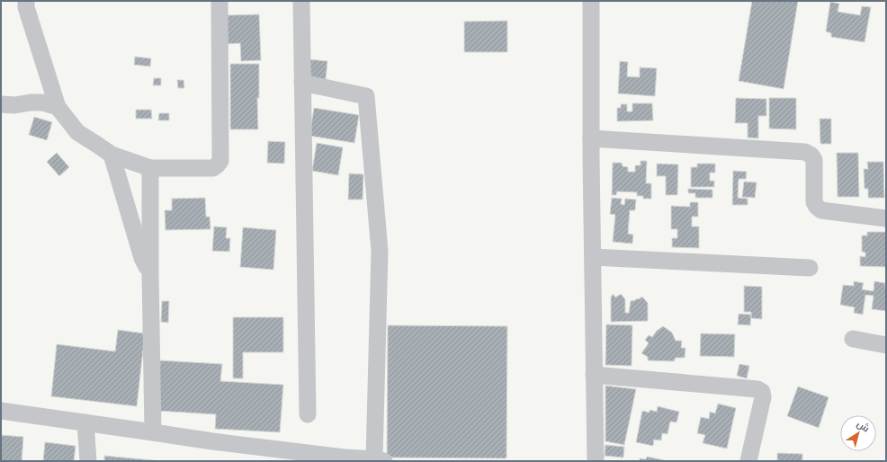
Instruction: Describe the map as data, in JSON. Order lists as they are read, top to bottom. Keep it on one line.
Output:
{"north":"top right"}
